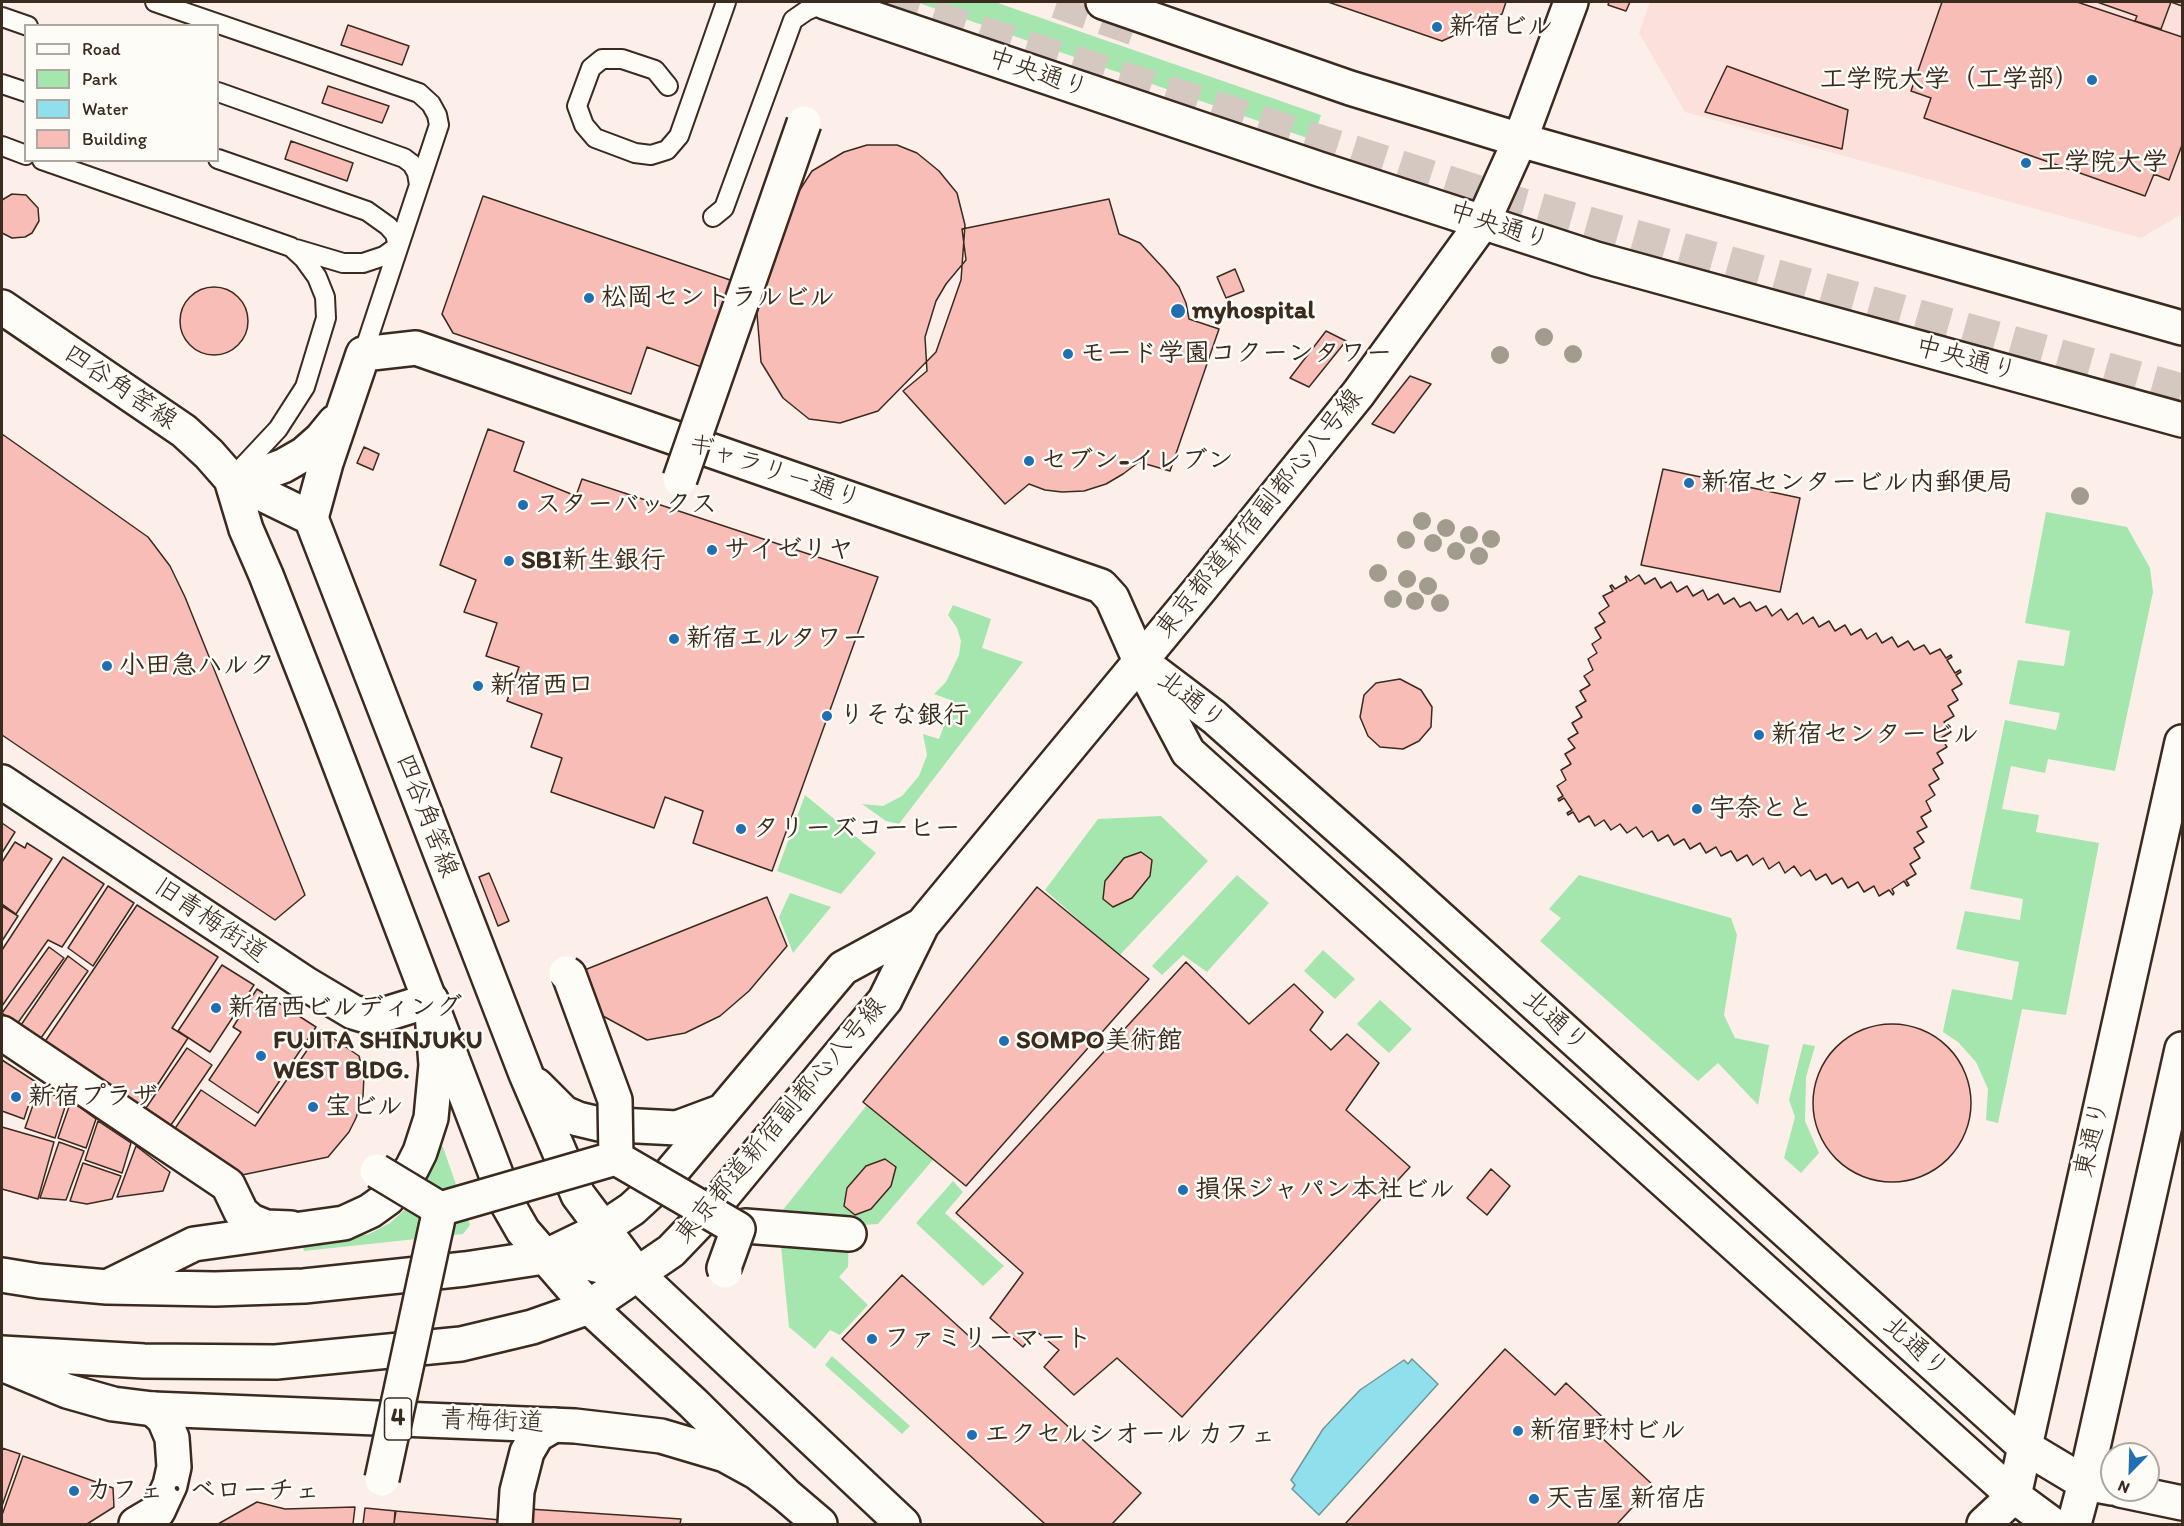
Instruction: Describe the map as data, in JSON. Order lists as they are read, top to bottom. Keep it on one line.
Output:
{"streets":{"main road":["中央通り","四谷角筈線","ギャラリー通り","東京都道新宿副都心八号線","北通り","旧青梅街道","東通り","4","青梅街道"]},"crossings":[["中央通り","東京都道新宿副都心八号線"],["四谷角筈線","東京都道新宿副都心八号線"],["四谷角筈線","旧青梅街道"],["四谷角筈線","青梅街道"],["ギャラリー通り","東京都道新宿副都心八号線"],["ギャラリー通り","北通り"],["東京都道新宿副都心八号線","北通り"],["北通り","東通り"]],"places":["新宿ビル","工学院大学（工学部）","工学院大学","松岡セントラルビル","myhospital","モード学園コクーンタワー","セブン-イレブン","新宿センタービル内郵便局","スターバックス","サイゼリヤ","SBI新生銀行","新宿エルタワー","小田急ハルク","新宿西口","りそな銀行","新宿センタービル","宇奈とと","タリーズコーヒー","新宿西ビルディング","SOMPO美術館","FUJITA SHINJUKU WEST BlDG.","新宿プラザ","宝ビル","損保ジャパン本社ビル","ファミリーマート","新宿野村ビル","エクセルシオール カフェ","カフェ・ベローチェ","天吉屋 新宿店"],"legend":["Road","Park","Water","Building"],"north":"bottom left"}
